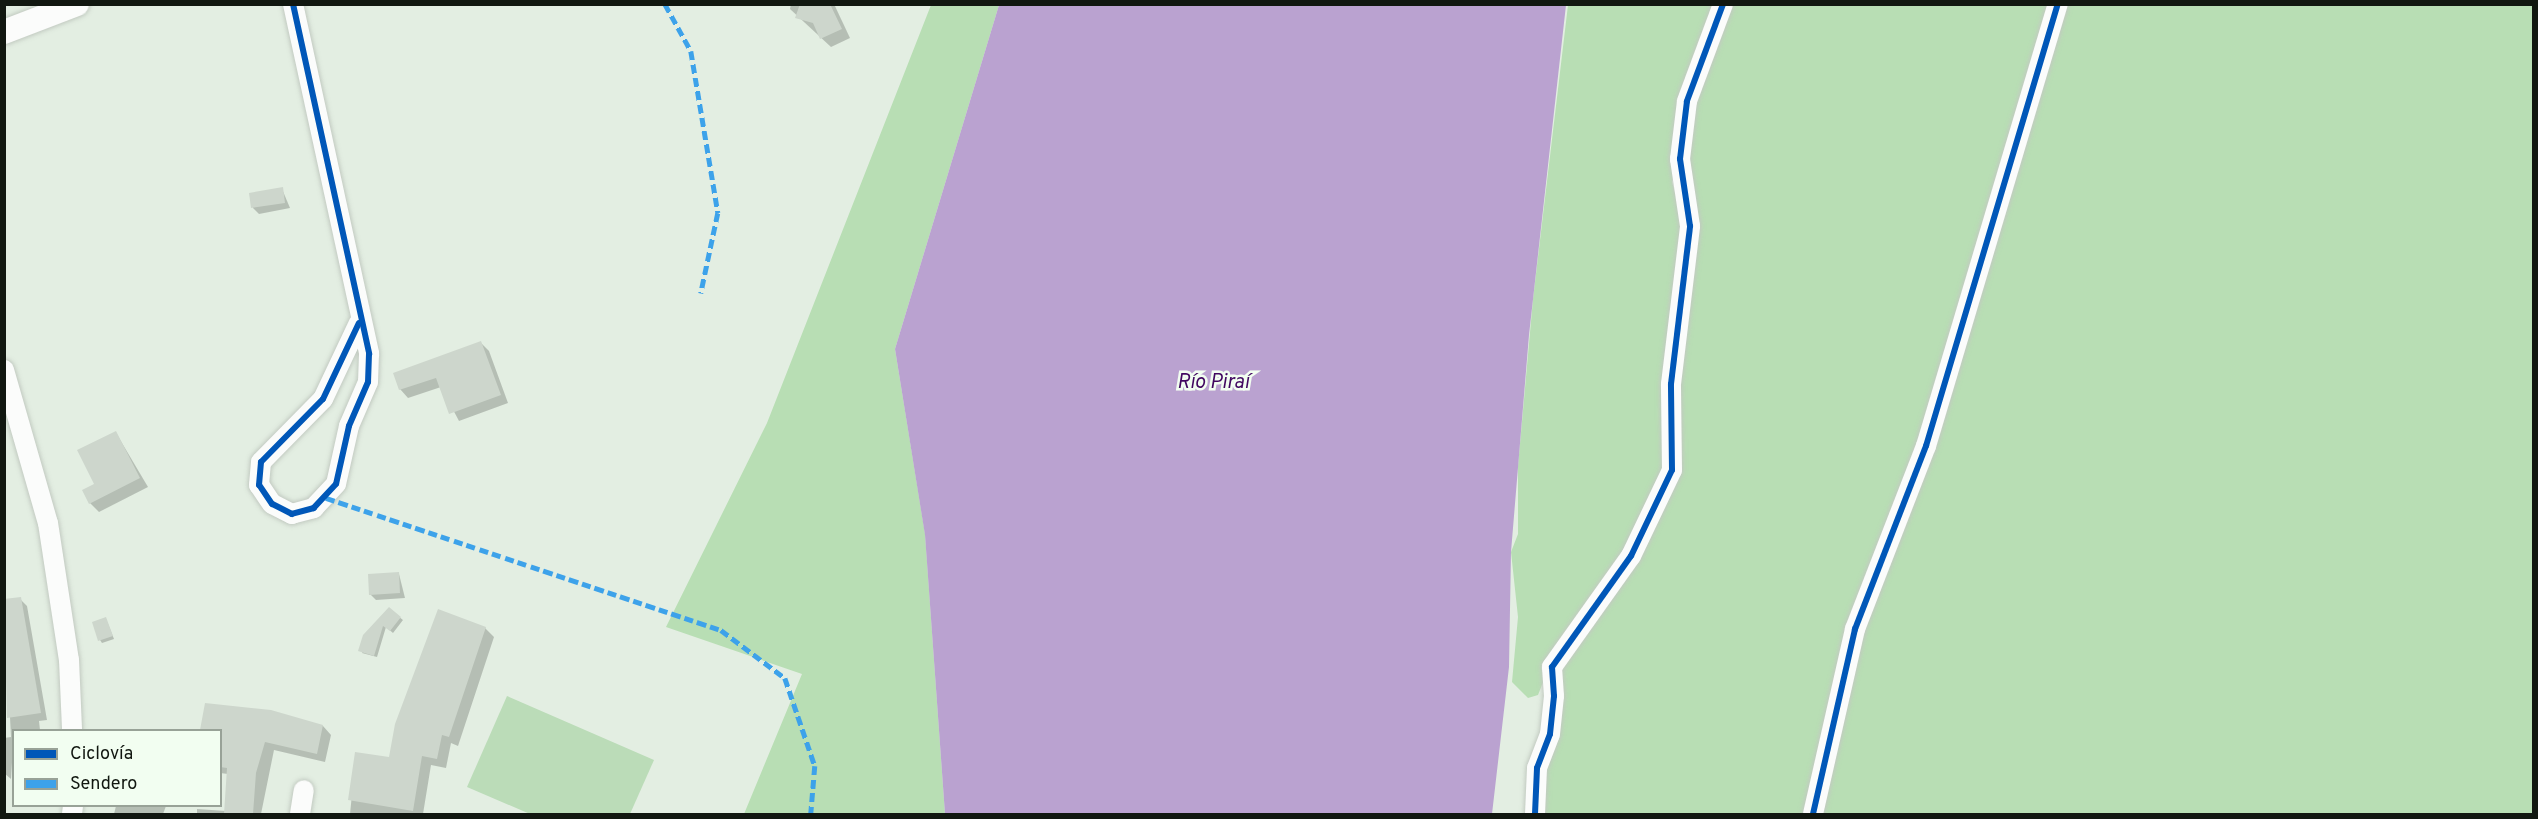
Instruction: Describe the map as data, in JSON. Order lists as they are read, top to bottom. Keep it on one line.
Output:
{"water":["Río Piraí"],"legend":["Ciclovía","Sendero"]}
